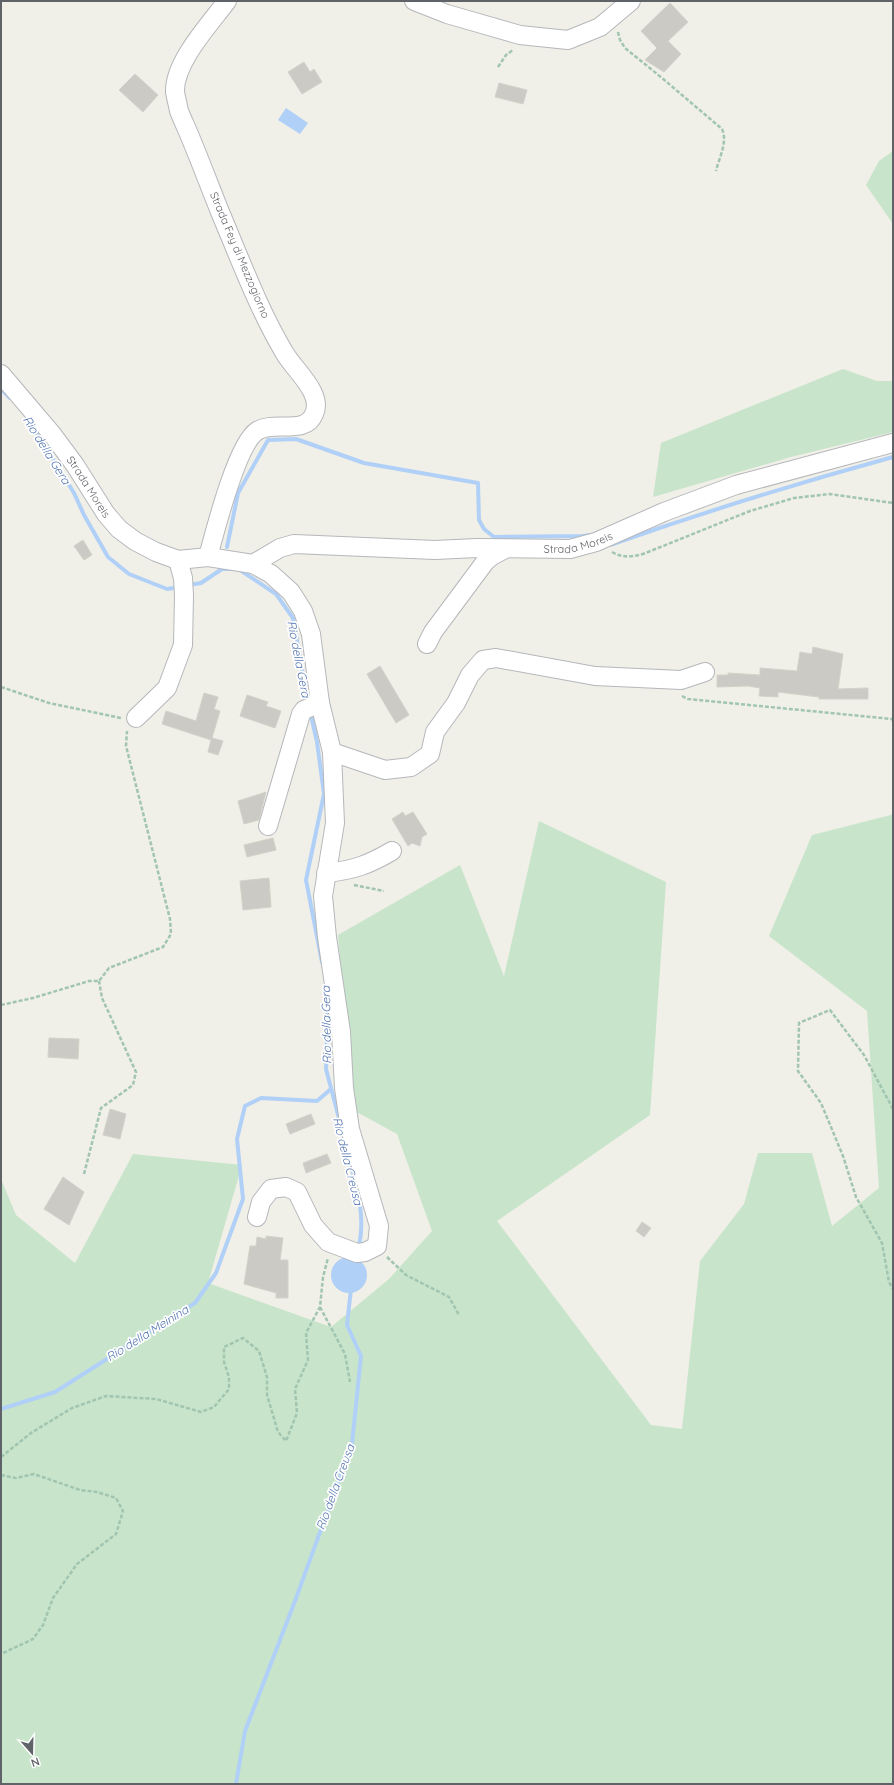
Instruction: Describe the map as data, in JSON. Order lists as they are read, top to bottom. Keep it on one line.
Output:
{"streets":{"street":["Strada Fey di Mezzogiorno","Strada Moreis"]},"water":["Rio della Gera","Rio della Creusa","Rio della Meinina"],"north":"bottom"}
